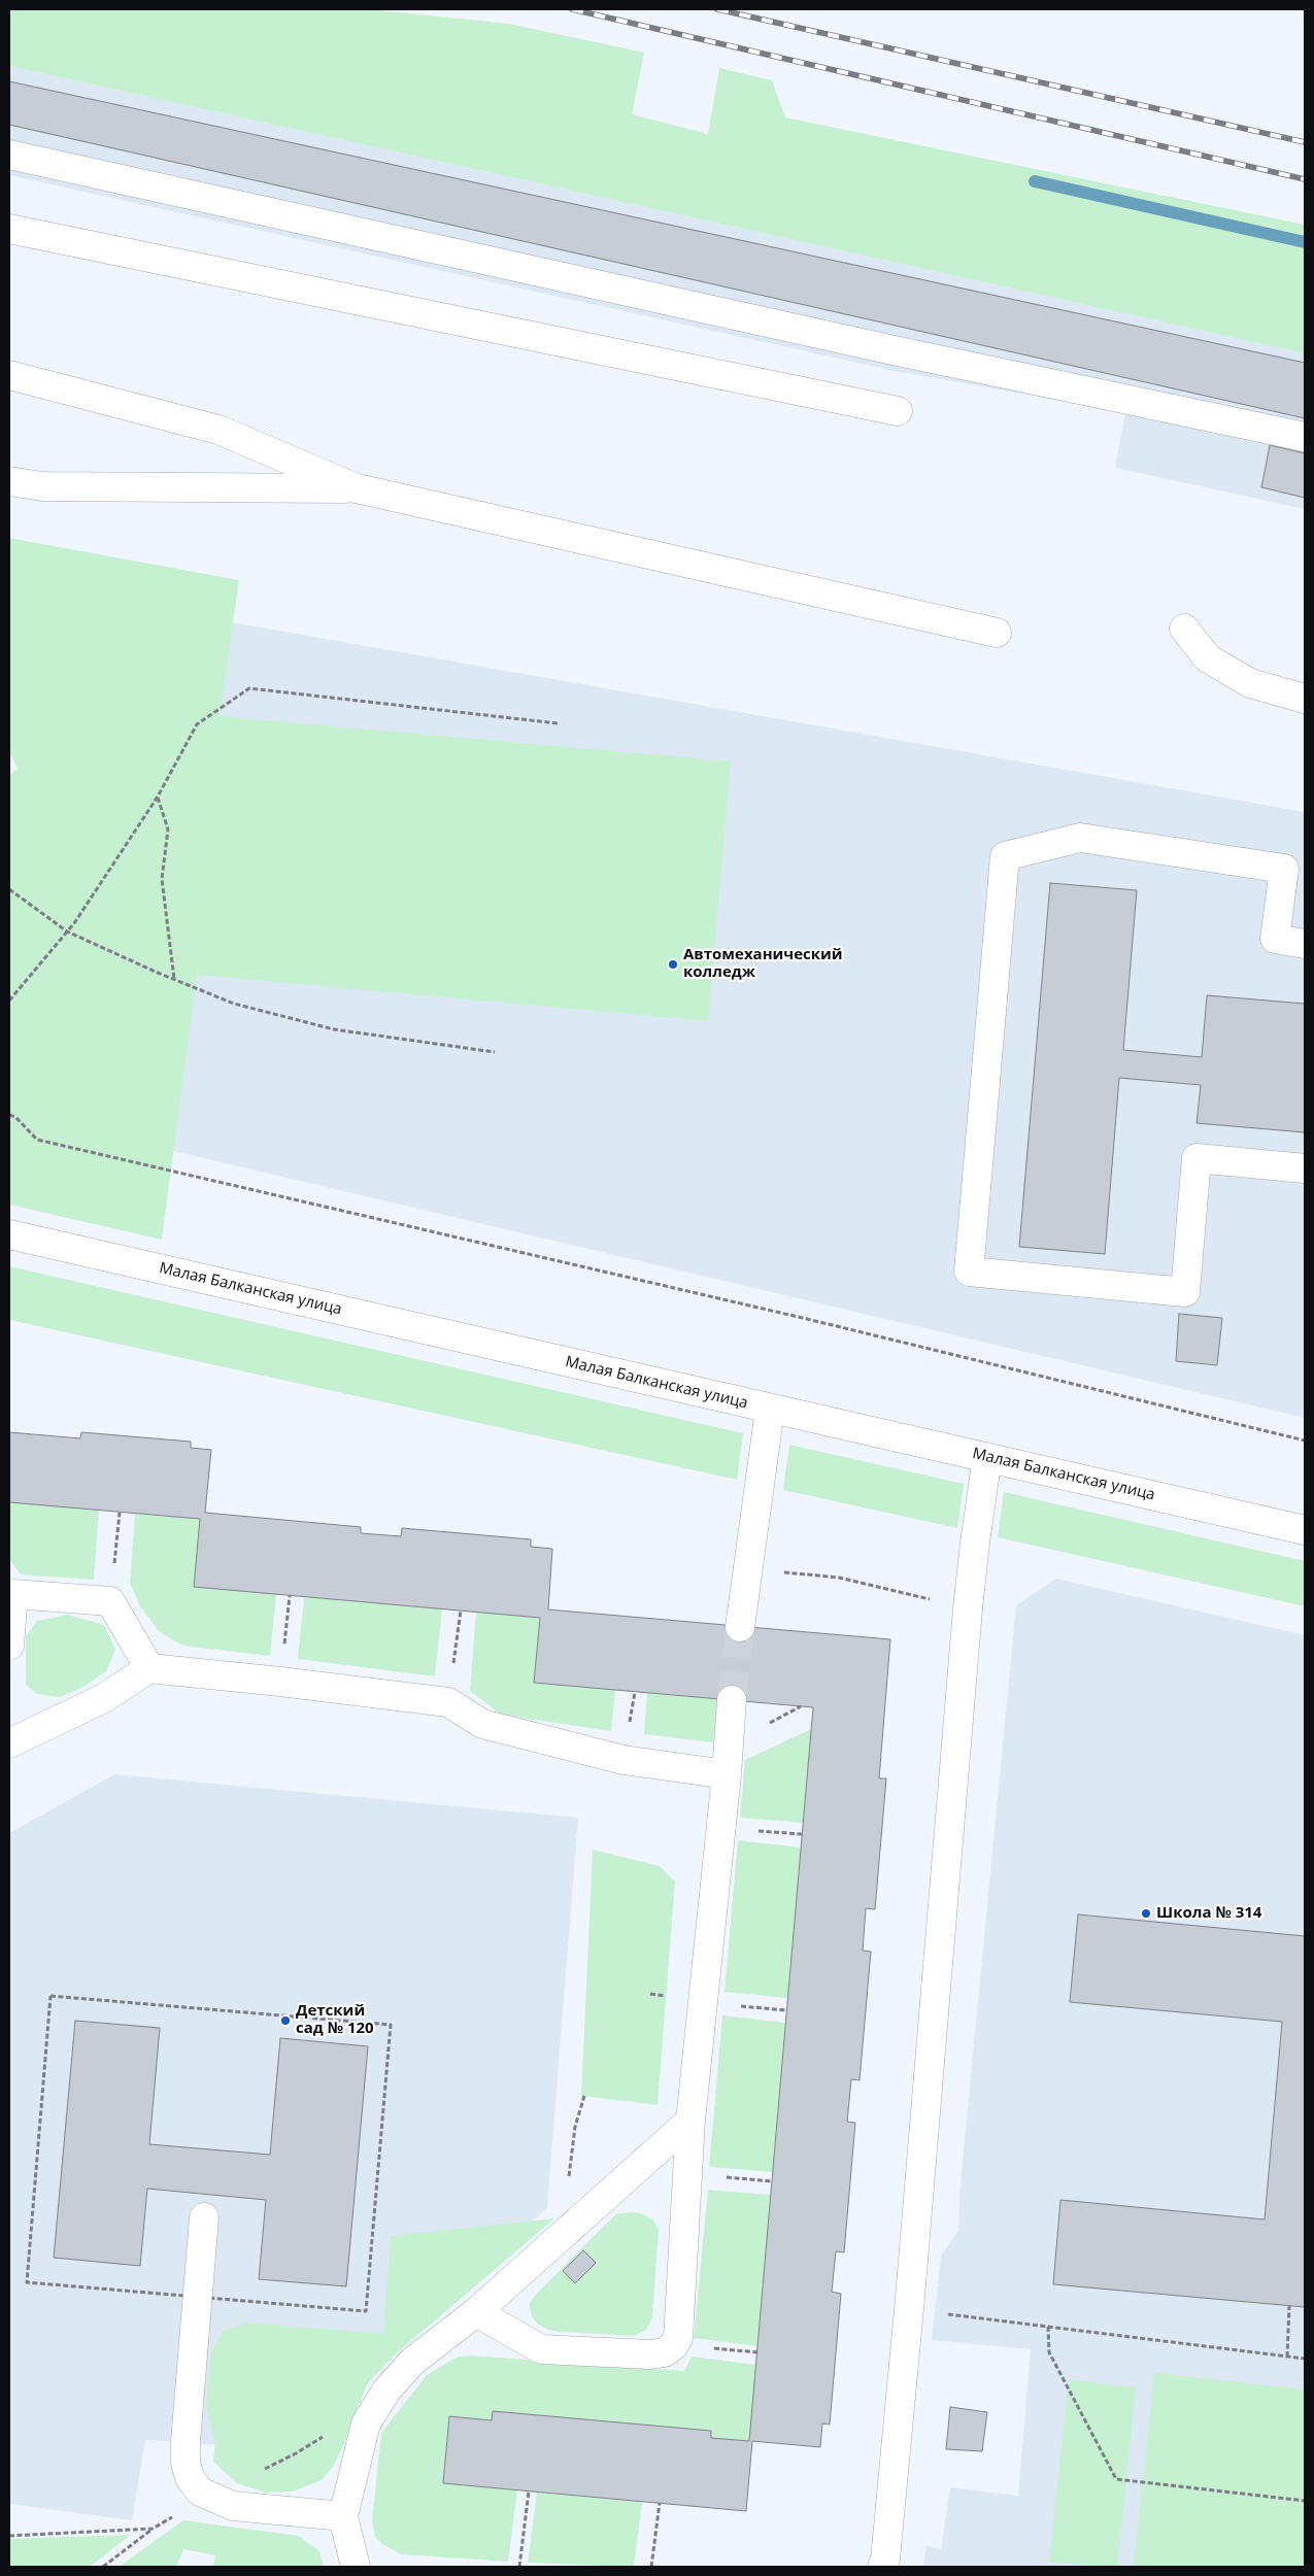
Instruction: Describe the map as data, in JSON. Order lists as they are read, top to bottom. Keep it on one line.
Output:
{"streets":{"street":["Малая Балканская улица"]},"places":["Автомеханический колледж","Школа № 314","Детский сад № 120"]}
